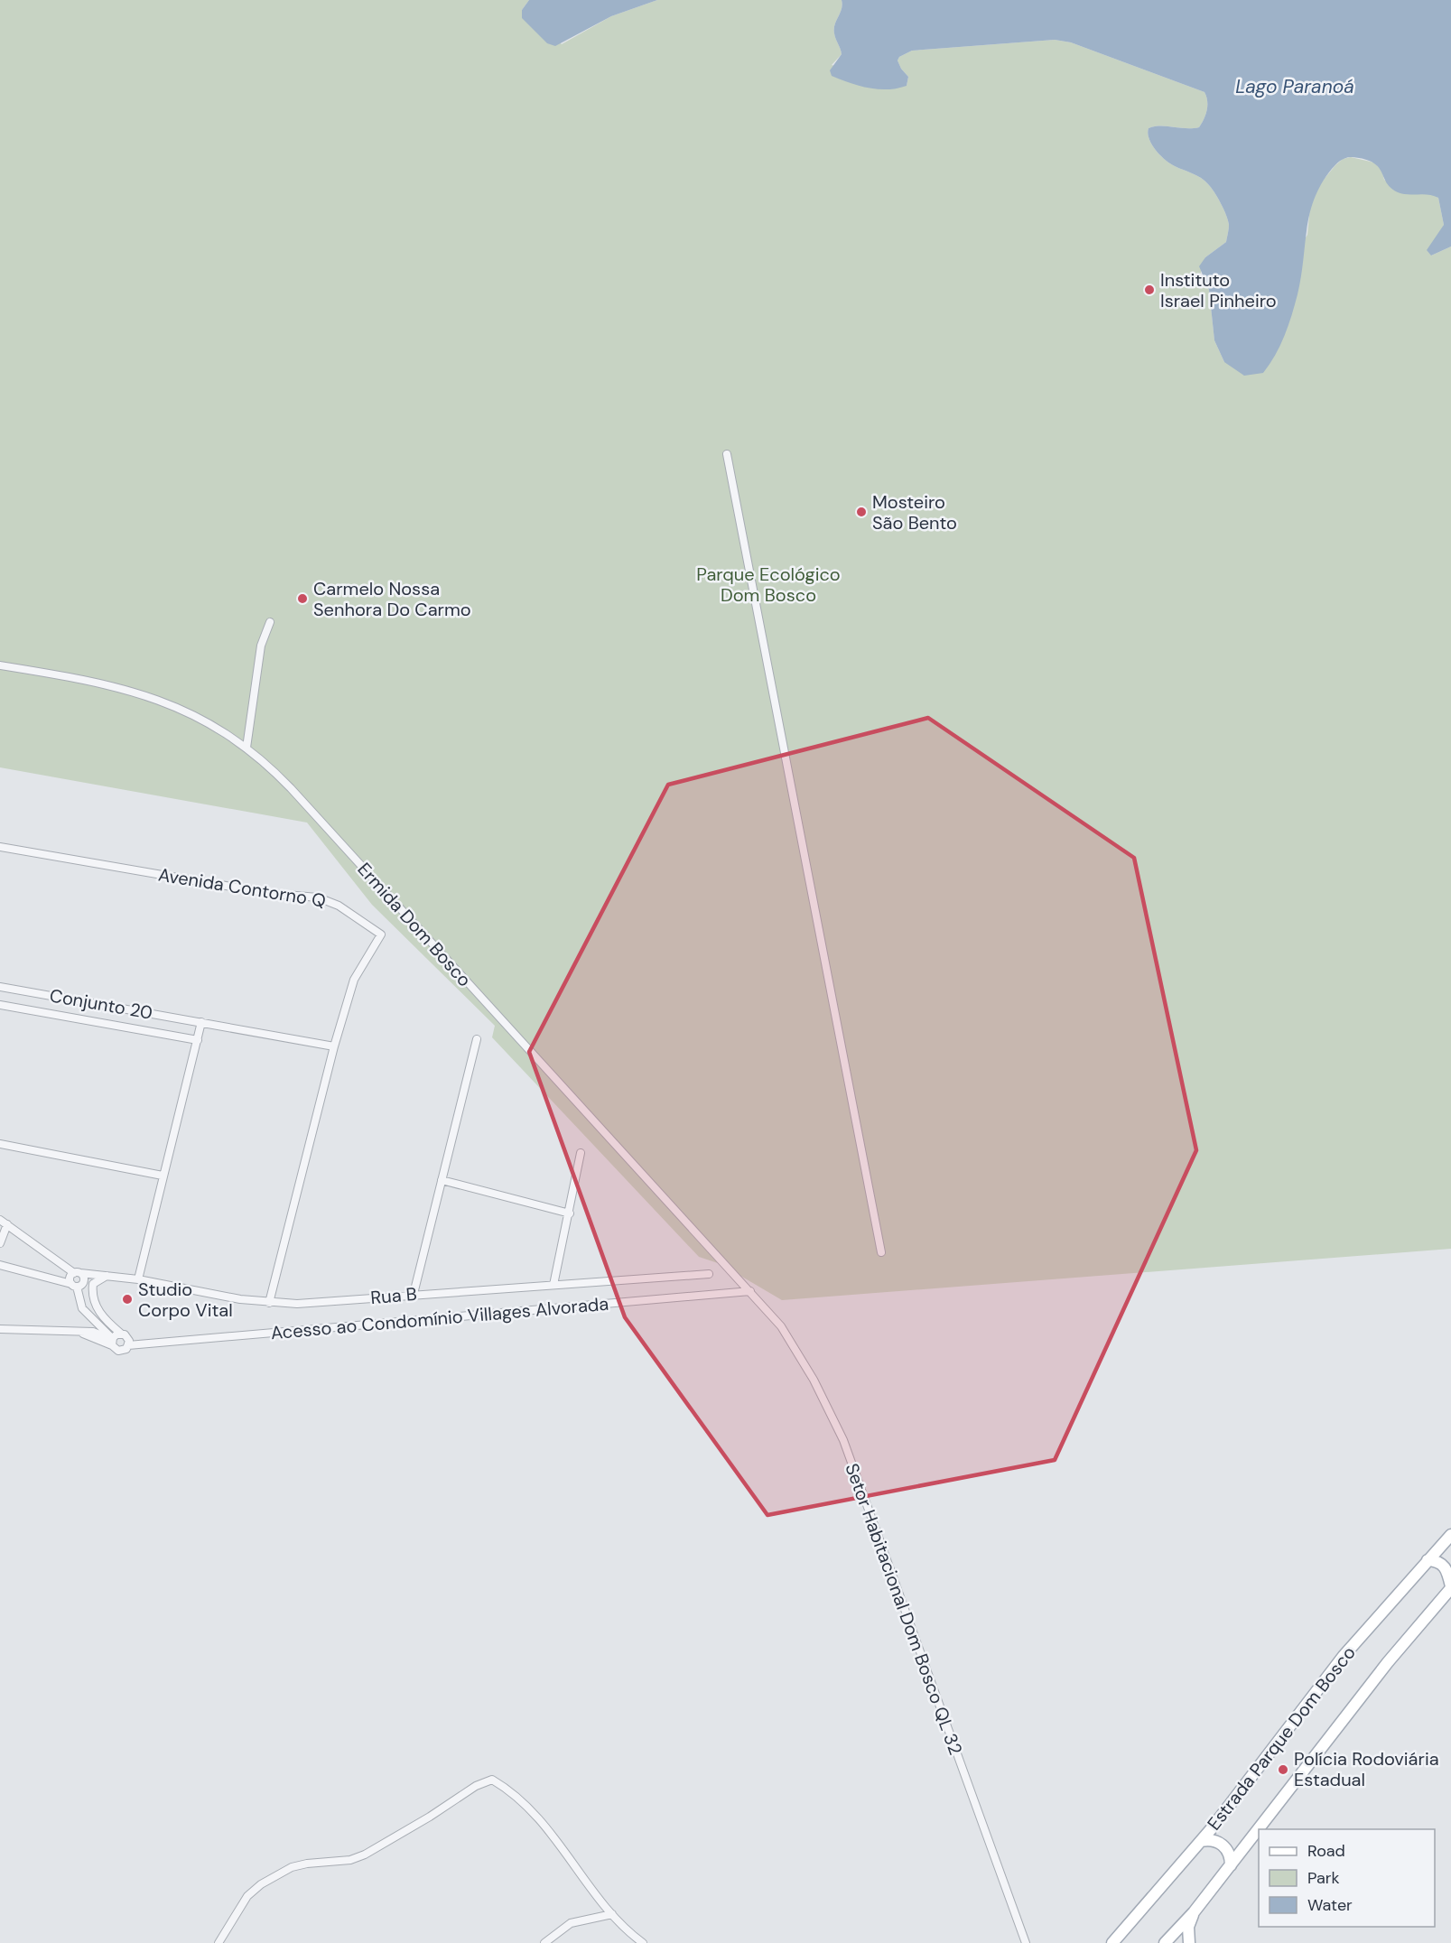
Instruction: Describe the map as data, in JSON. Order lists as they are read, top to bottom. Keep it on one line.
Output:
{"streets":{"main road":["Estrada Parque Dom Bosco"],"street":["Avenida Contorno Q","Ermida Dom Bosco","Conjunto 20","Rua B","Acesso ao Condomínio Villages Alvorada","Setor Habitacional Dom Bosco QL 32"]},"crossings":[["Avenida Contorno Q","Conjunto 20"],["Avenida Contorno Q","Rua B"],["Ermida Dom Bosco","Acesso ao Condomínio Villages Alvorada"],["Ermida Dom Bosco","Setor Habitacional Dom Bosco QL 32"],["Acesso ao Condomínio Villages Alvorada","Setor Habitacional Dom Bosco QL 32"]],"water":["Lago Paranoá"],"parks":["Parque Ecológico Dom Bosco"],"places":["Instituto Israel Pinheiro","Mosteiro São Bento","Carmelo Nossa Senhora Do Carmo","Studio Corpo Vital","Polícia Rodoviária Estadual"],"legend":["Road","Park","Water"]}
